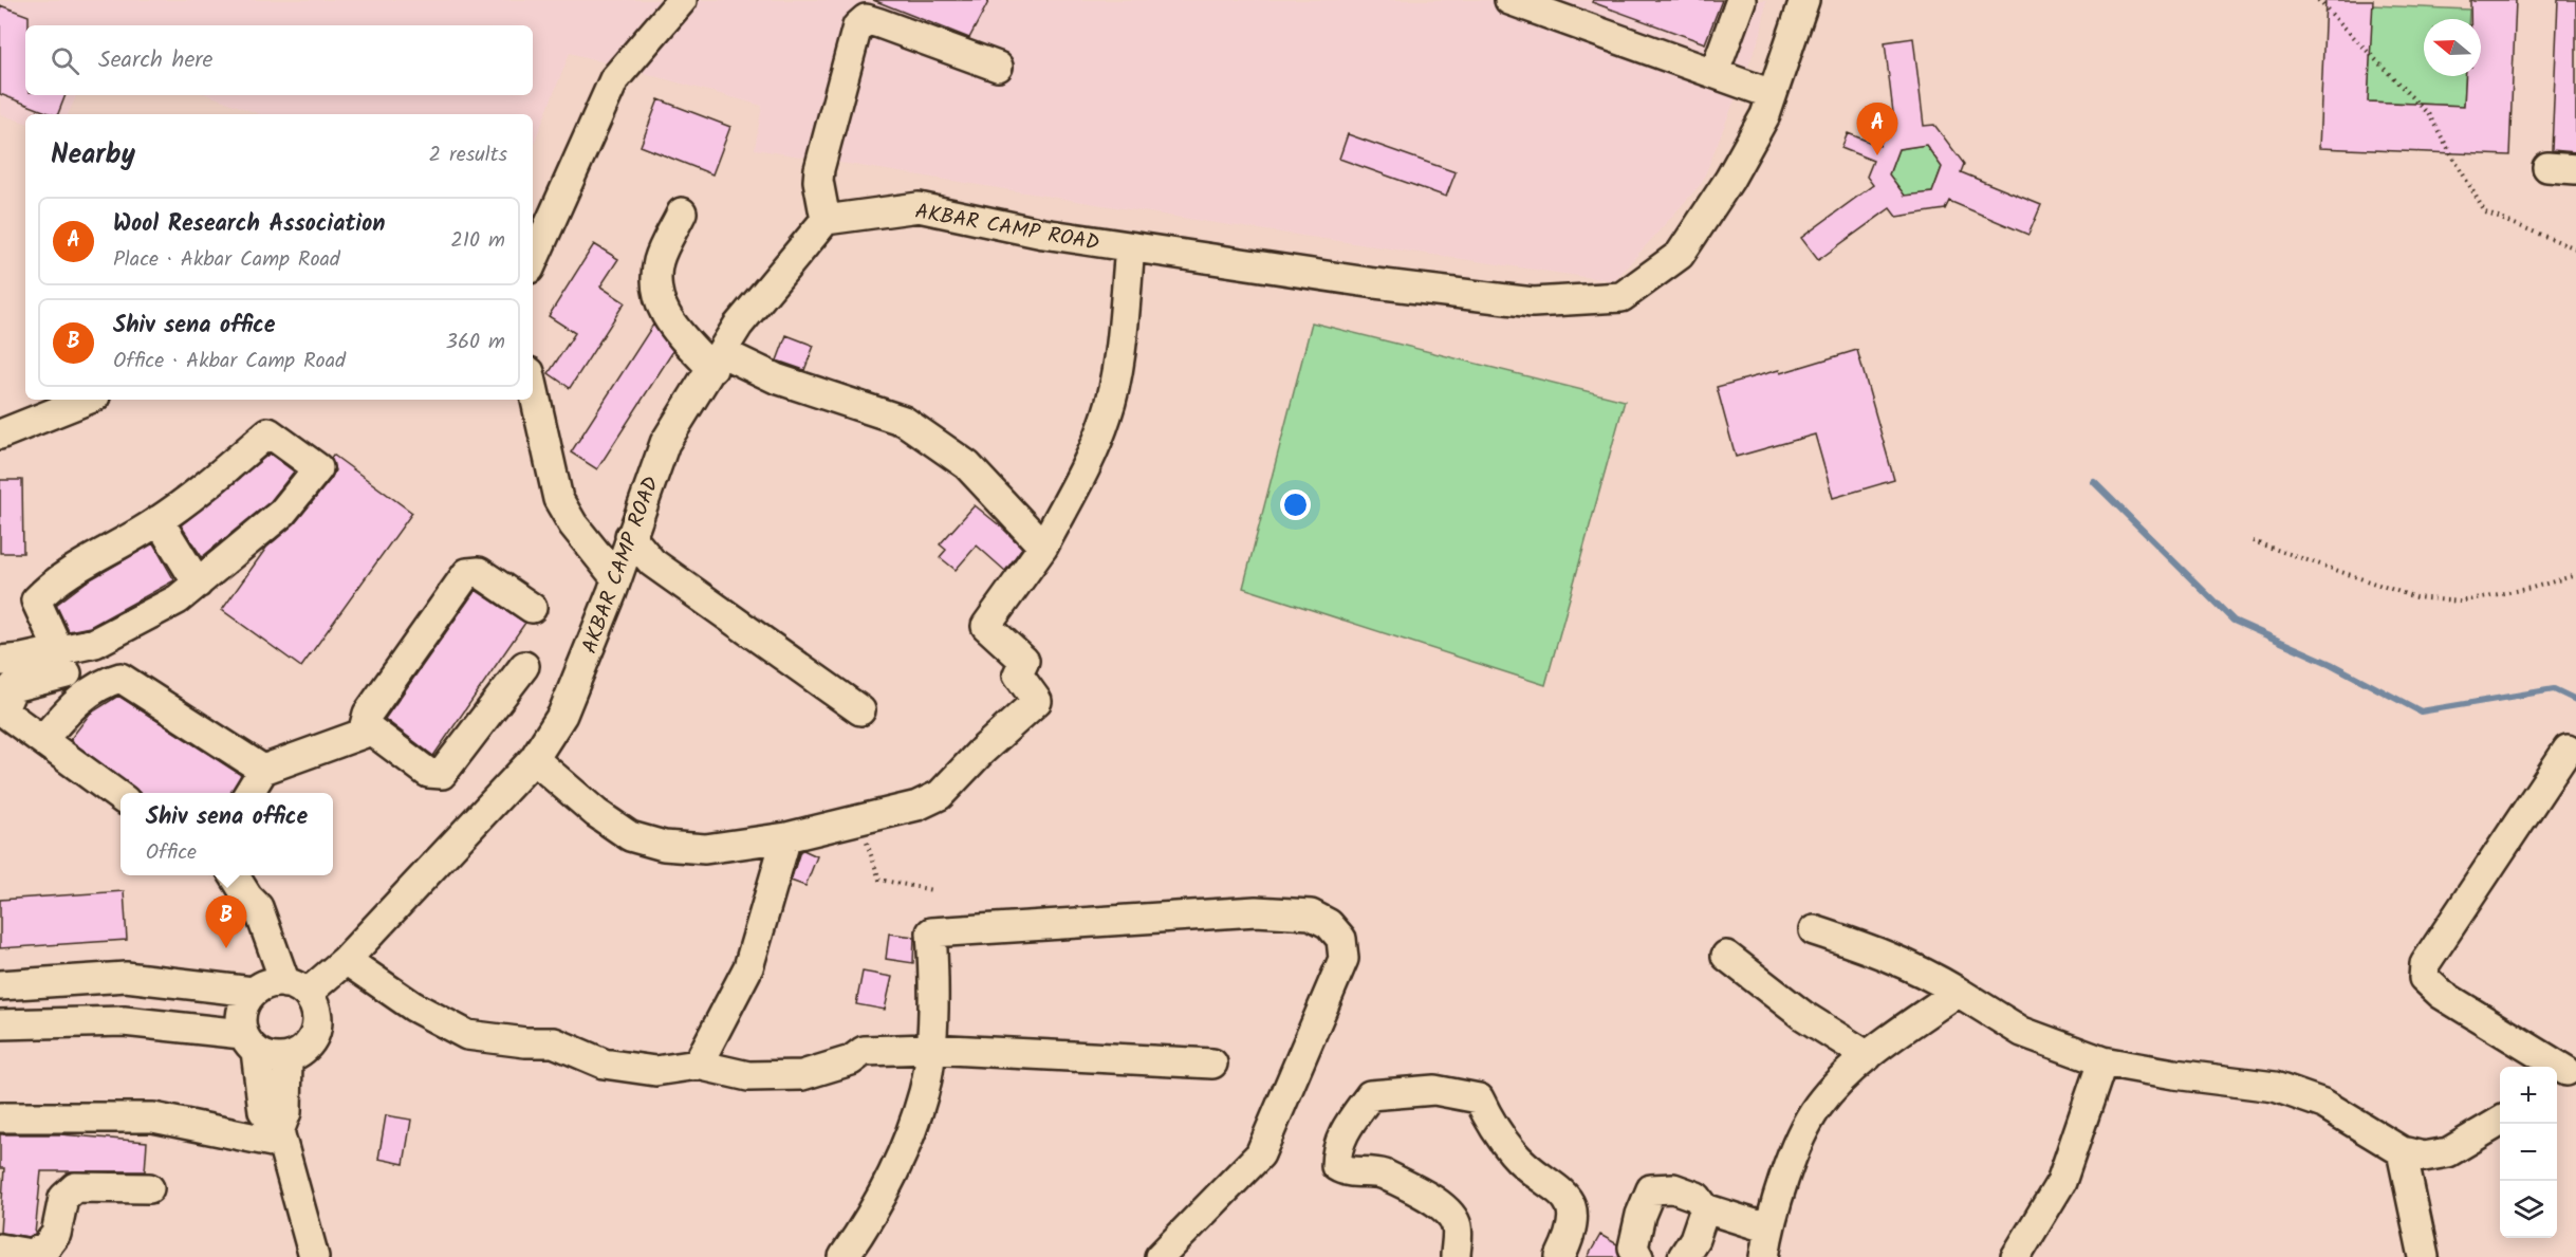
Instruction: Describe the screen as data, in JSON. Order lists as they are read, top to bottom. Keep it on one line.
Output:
{"streets":{"street":["AKBAR CAMP ROAD"]},"north":"left","page":{"search":"Search here","pins":["A","B"],"heading":["Nearby","2 results"],"list":[{"mark":"A","name":"Wool Research Association","note":"Place · Akbar Camp Road","value":"210 m"},{"mark":"B","name":"Shiv sena office","note":"Office · Akbar Camp Road","value":"360 m"}],"popup":["Shiv sena office","Office"],"map_buttons":["+","−"]}}
